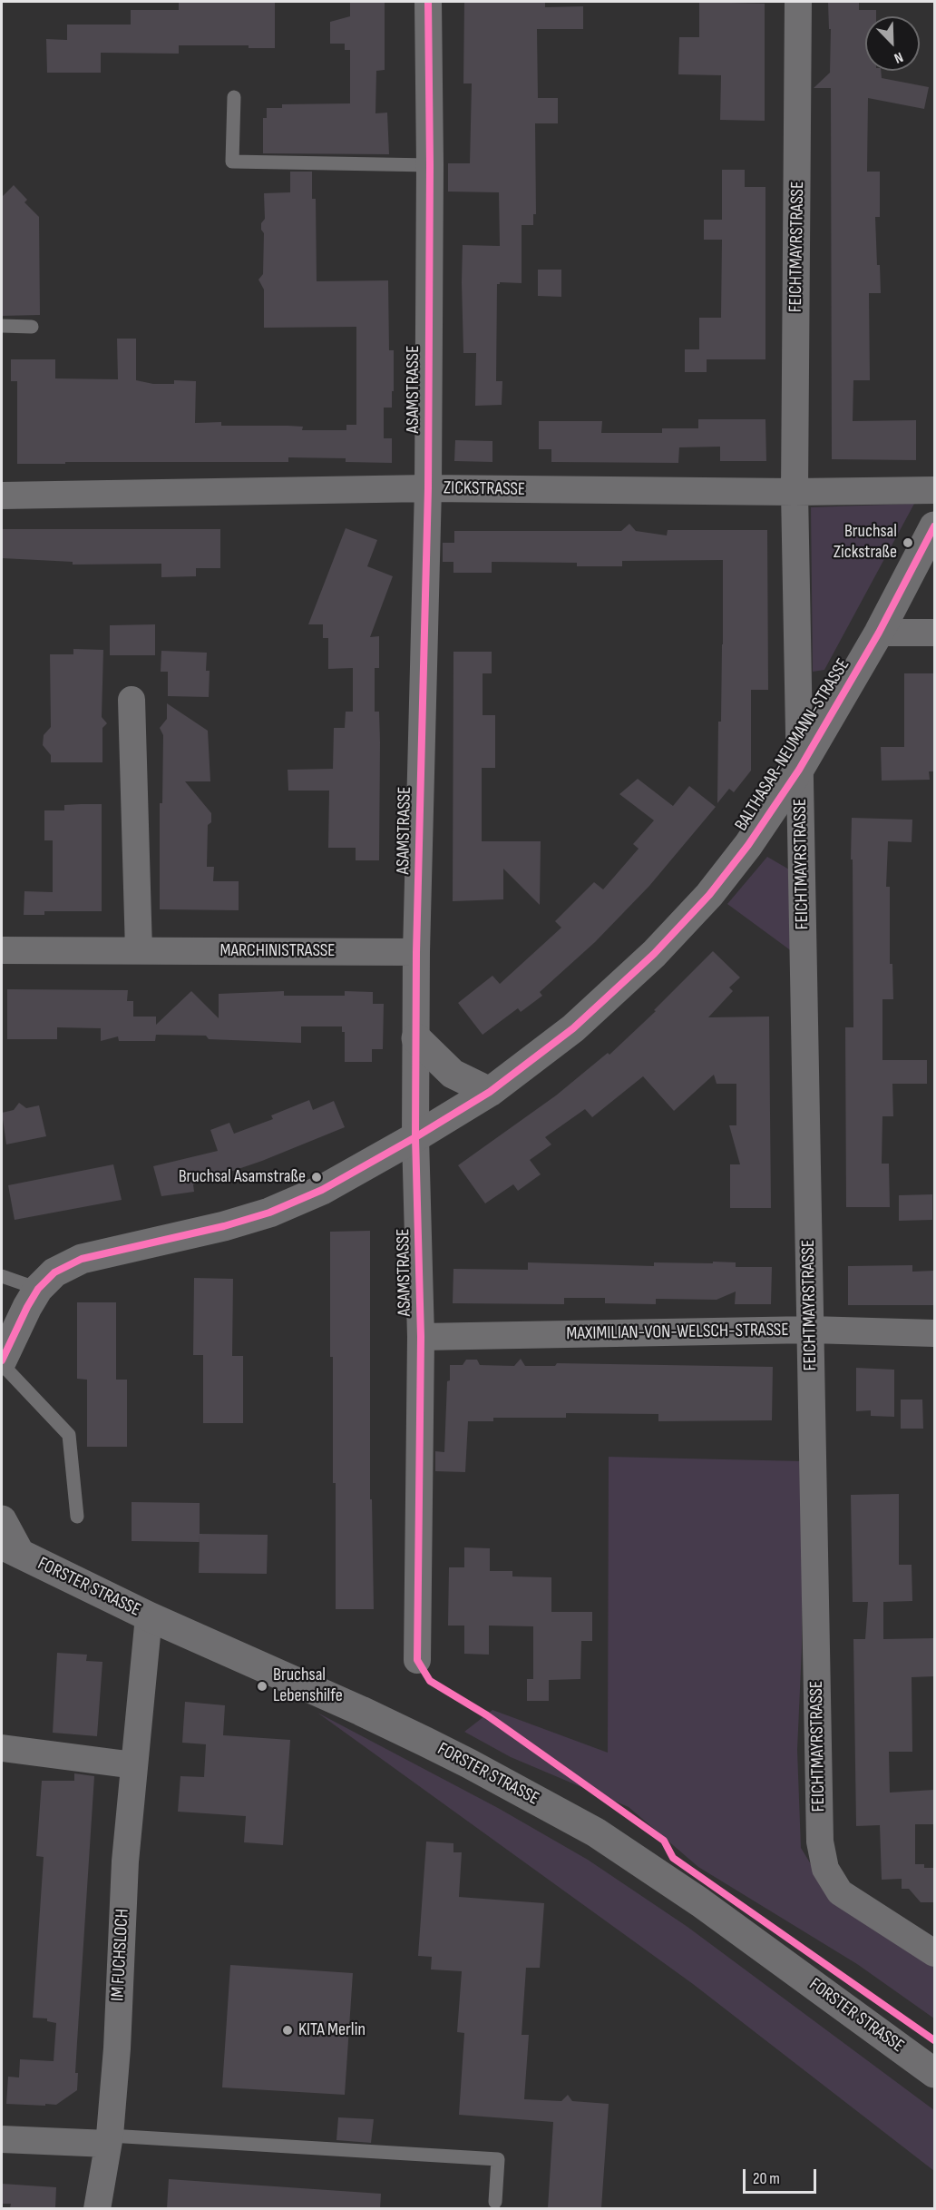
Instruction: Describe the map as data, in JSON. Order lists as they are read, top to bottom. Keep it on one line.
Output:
{"streets":{"street":["FEICHTMAYRSTRASSE","ASAMSTRASSE","ZICKSTRASSE","BALTHASAR-NEUMANN-STRASSE","MARCHINISTRASSE","MAXIMILIAN-VON-WELSCH-STRASSE","FORSTER STRASSE","IM FUCHSLOCH"]},"crossings":[["FEICHTMAYRSTRASSE","ZICKSTRASSE"],["FEICHTMAYRSTRASSE","BALTHASAR-NEUMANN-STRASSE"],["FEICHTMAYRSTRASSE","MAXIMILIAN-VON-WELSCH-STRASSE"],["ASAMSTRASSE","ZICKSTRASSE"],["ASAMSTRASSE","BALTHASAR-NEUMANN-STRASSE"],["ASAMSTRASSE","MARCHINISTRASSE"],["ASAMSTRASSE","MAXIMILIAN-VON-WELSCH-STRASSE"],["ZICKSTRASSE","BALTHASAR-NEUMANN-STRASSE"],["FORSTER STRASSE","IM FUCHSLOCH"]],"places":["Bruchsal Zickstraße","Bruchsal Asamstraße","Bruchsal Lebenshilfe","KITA Merlin"],"scale_bar":"20 m","north":"bottom right"}
